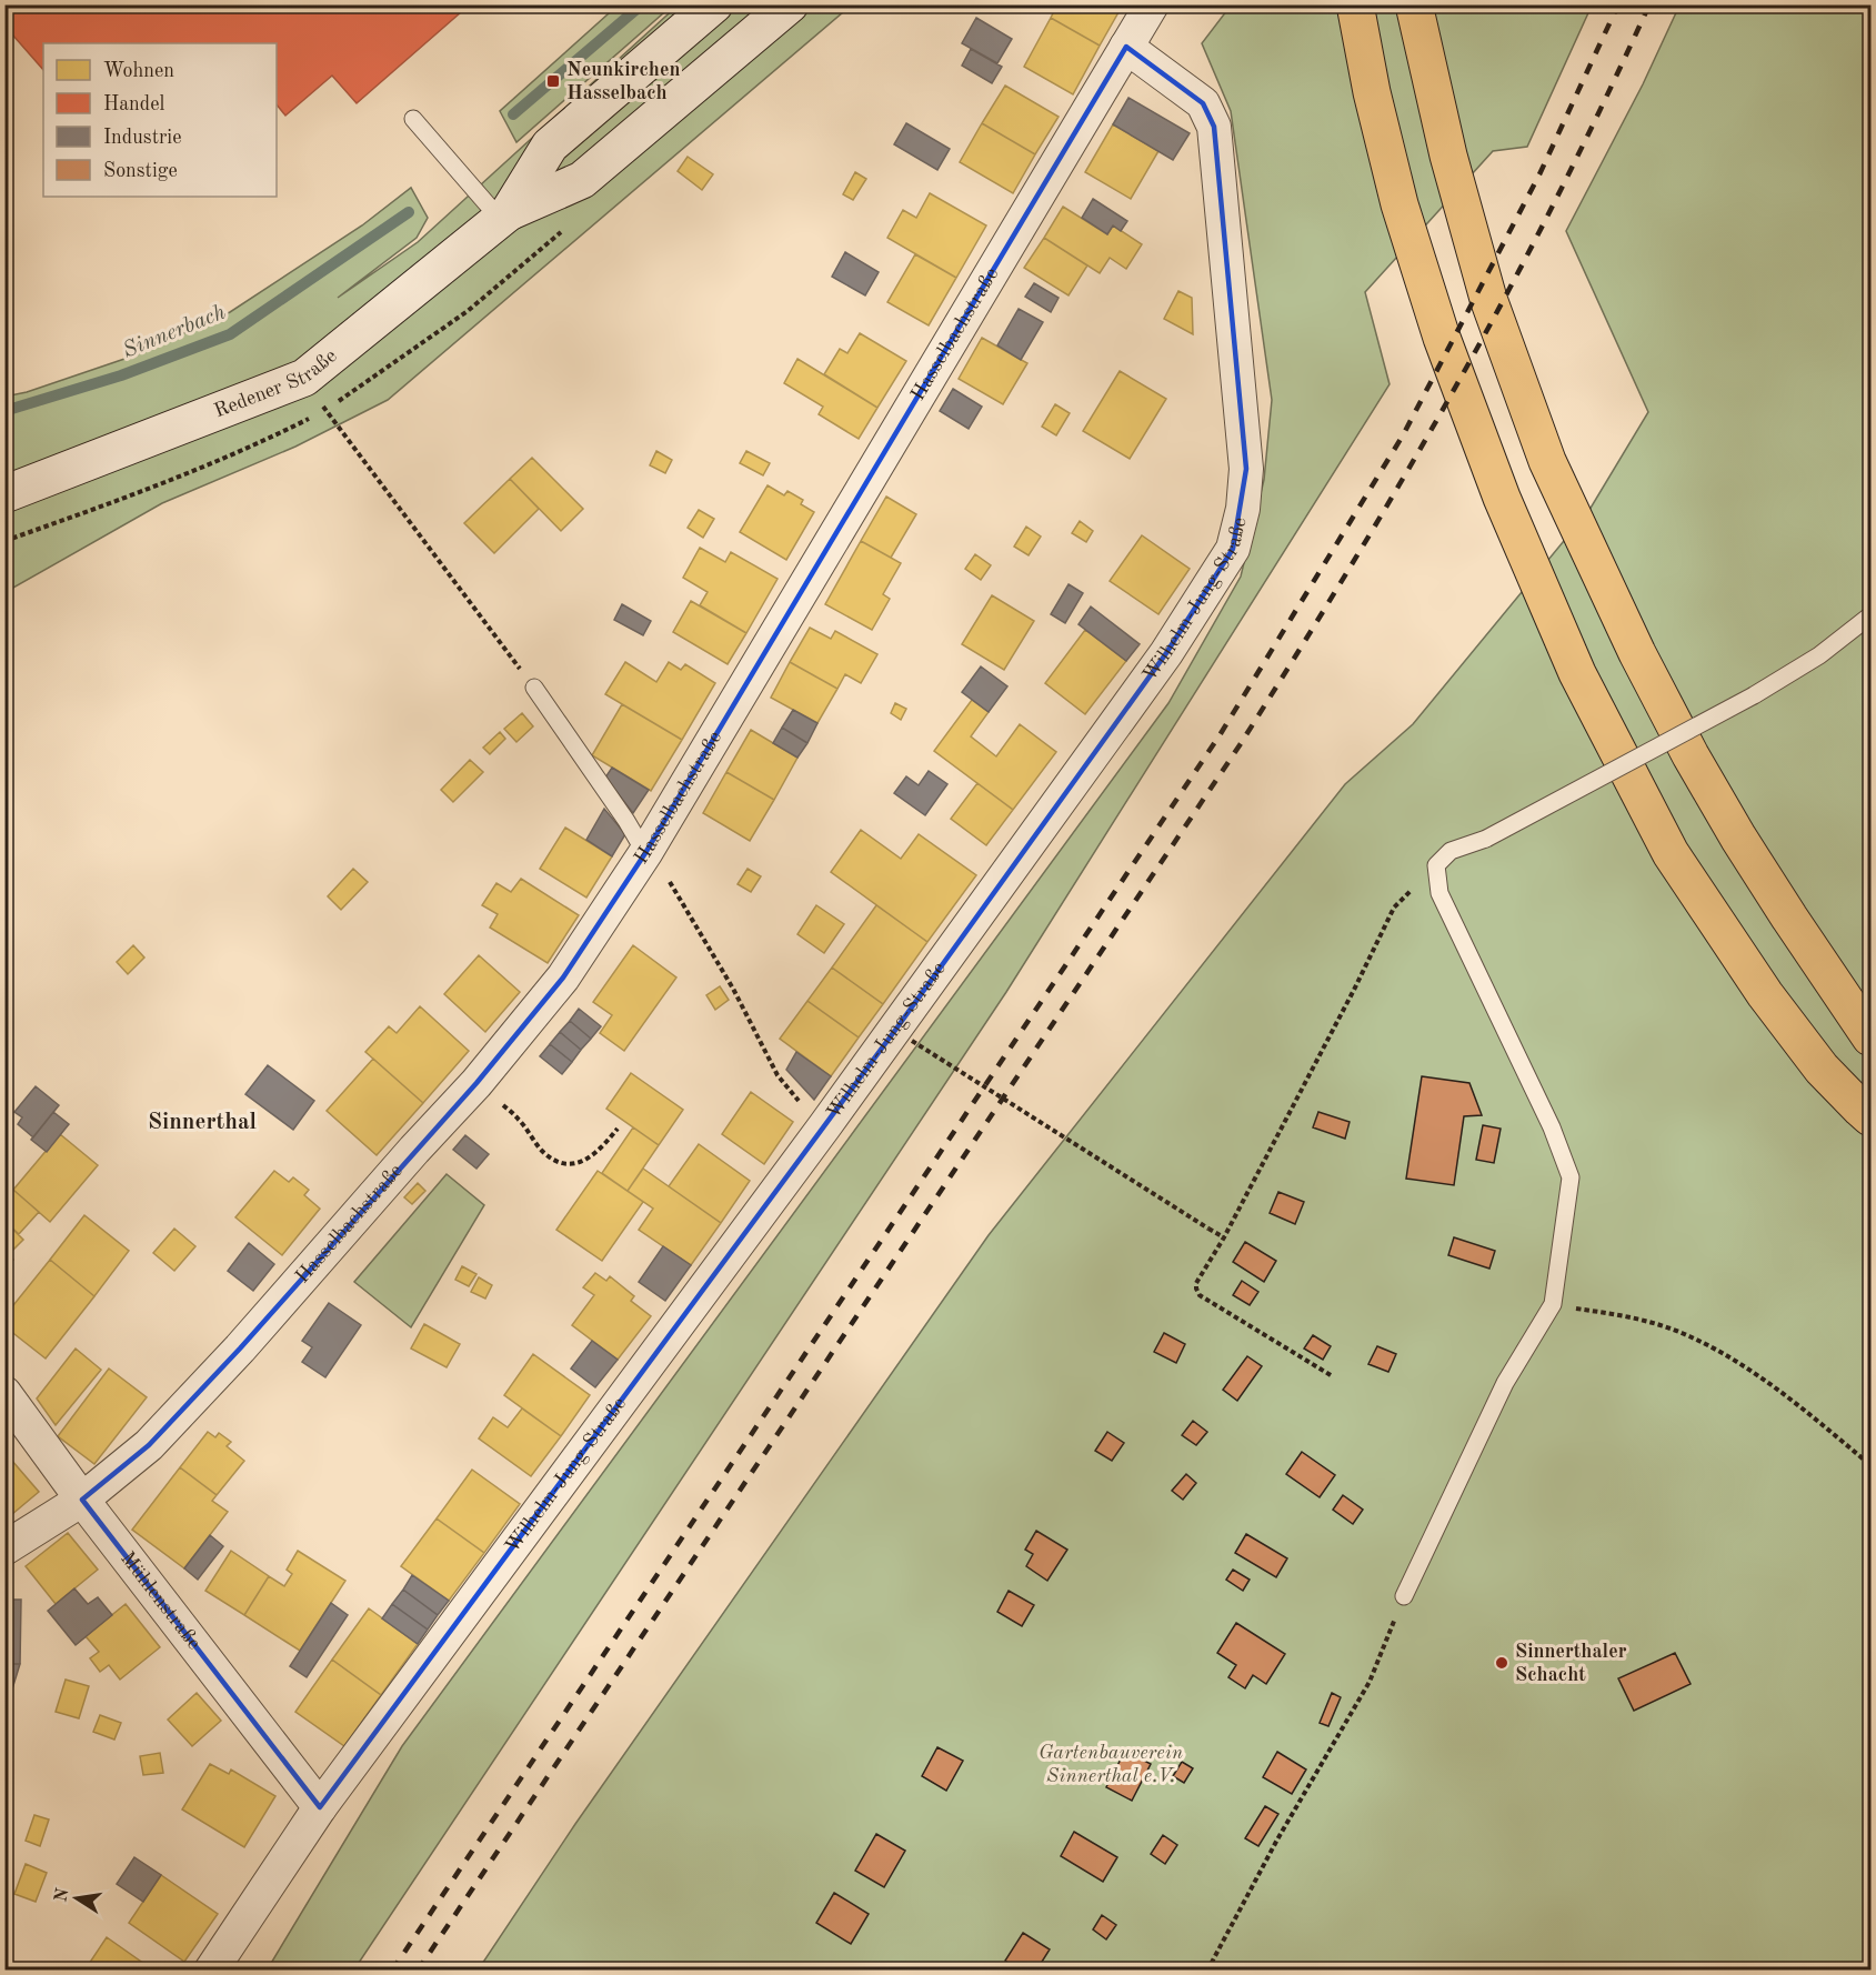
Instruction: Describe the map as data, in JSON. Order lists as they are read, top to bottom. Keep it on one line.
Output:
{"streets":{"main road":["Redener Straße"],"street":["Hasselbachstraße","Wilhelm-Jung-Straße","Mühlenstraße"]},"crossings":[["Hasselbachstraße","Wilhelm-Jung-Straße"],["Hasselbachstraße","Mühlenstraße"],["Wilhelm-Jung-Straße","Mühlenstraße"]],"districts":["Sinnerthal"],"water":["Sinnerbach"],"parks":["Gartenbauverein Sinnerthal e.V."],"places":{"transit":["Neunkirchen Hasselbach"],"other":["Sinnerthaler Schacht"]},"legend":["Wohnen","Handel","Industrie","Sonstige"],"north":"left"}
